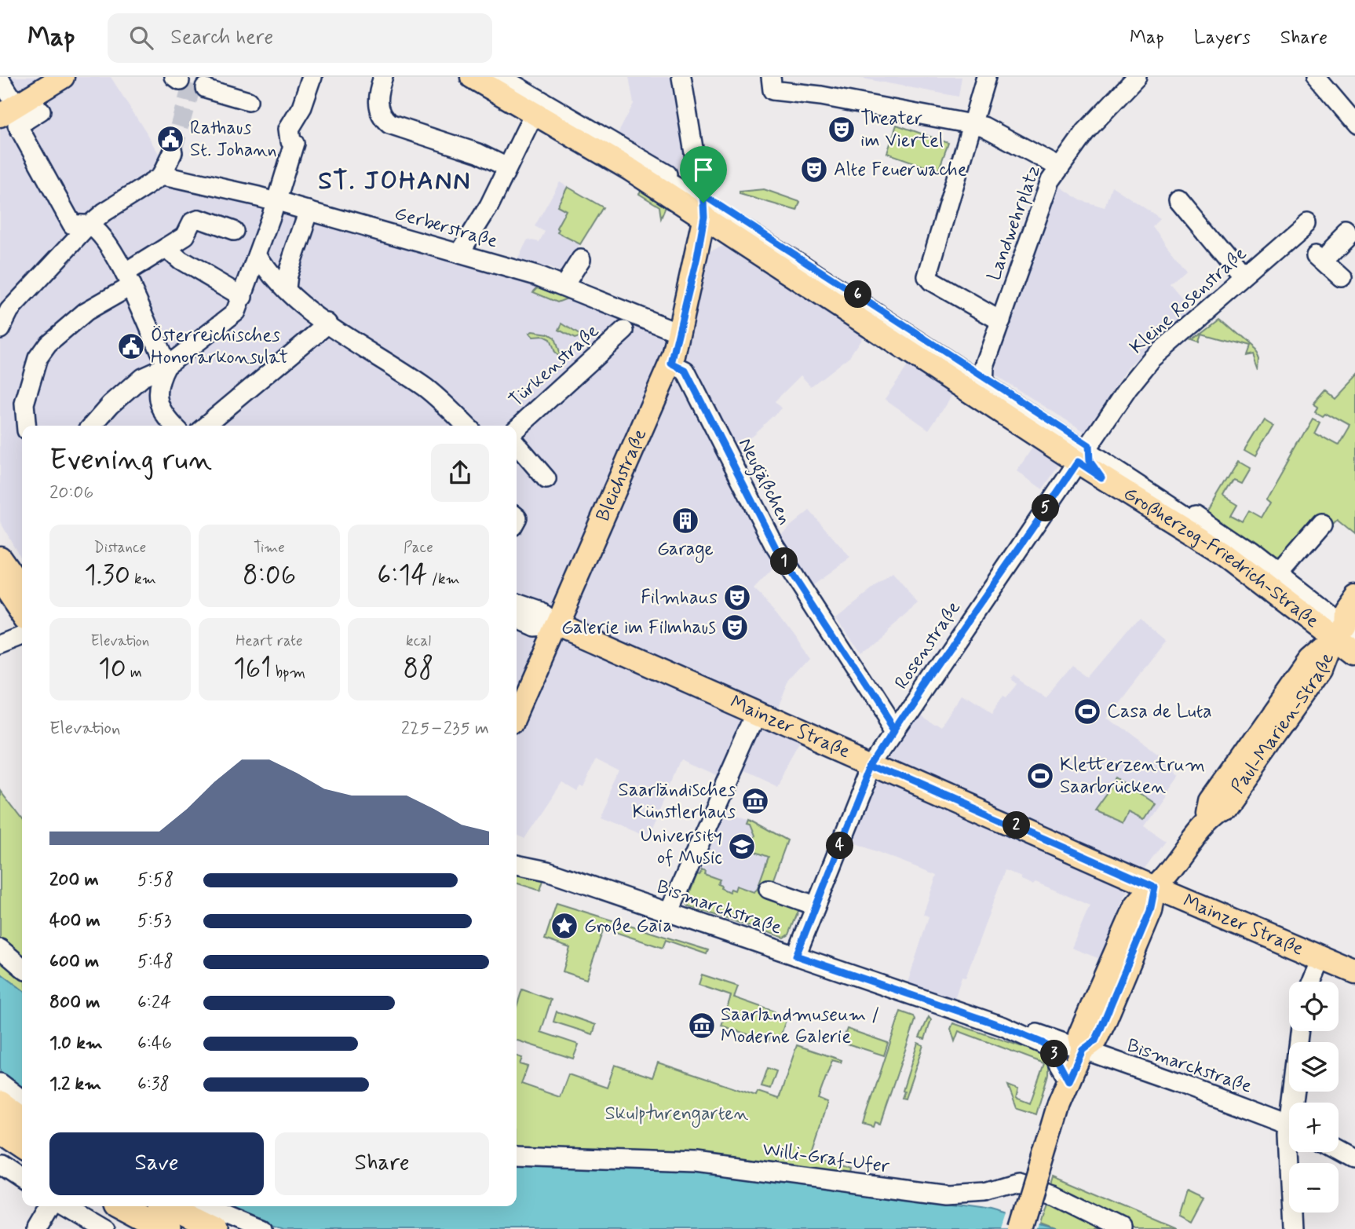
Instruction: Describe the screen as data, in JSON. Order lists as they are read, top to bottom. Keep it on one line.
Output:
{"streets":{"main road":["Bleichstraße","Großherzog-Friedrich-Straße","Paul-Marien-Straße","Mainzer Straße"],"street":["Landwehrplatz","Gerberstraße","Kleine Rosenstraße","Türkenstraße","Neugäßchen","Rosenstraße","Bismarckstraße","Willi-Graf-Ufer"]},"crossings":[["Gerberstraße","Bleichstraße"],["Kleine Rosenstraße","Großherzog-Friedrich-Straße"],["Kleine Rosenstraße","Rosenstraße"],["Bleichstraße","Neugäßchen"],["Bleichstraße","Großherzog-Friedrich-Straße"],["Bleichstraße","Mainzer Straße"],["Neugäßchen","Rosenstraße"],["Großherzog-Friedrich-Straße","Rosenstraße"],["Großherzog-Friedrich-Straße","Paul-Marien-Straße"],["Rosenstraße","Mainzer Straße"],["Rosenstraße","Bismarckstraße"],["Paul-Marien-Straße","Mainzer Straße"],["Paul-Marien-Straße","Bismarckstraße"]],"districts":["ST. JOHANN"],"parks":["Skulpturengarten"],"places":{"theatre":["Theater im Viertel","Alte Feuerwache","Filmhaus","Galerie im Filmhaus"],"public building":["Rathaus St. Johann","Österreichisches Honorarkonsulat"],"building":["Garage"],"sports":["Casa de Luta","Kletterzentrum Saarbrücken"],"museum":["Saarländisches Künstlerhaus","Saarlandmuseum / Moderne Galerie"],"school or university":["University of Music"],"place":["Große Gaia"]},"page":{"header":"Map","search":"Search here","nav":["Map","Layers","Share"],"pins":["6","5","1","2","4","3"],"heading":["Evening run","20:06"],"stats":[["Distance","1.30 km"],["Time","8:06"],["Pace","6:14 /km"],["Elevation","10 m"],["Heart rate","161 bpm"],["kcal","88"]],"chart":["Elevation","225–235 m"],"list":[{"name":"200 m","note":"5:58"},{"name":"400 m","note":"5:53"},{"name":"600 m","note":"5:48"},{"name":"800 m","note":"6:24"},{"name":"1.0 km","note":"6:46"},{"name":"1.2 km","note":"6:38"}],"map_buttons":["+","−"],"buttons":["Save","Share"]}}
